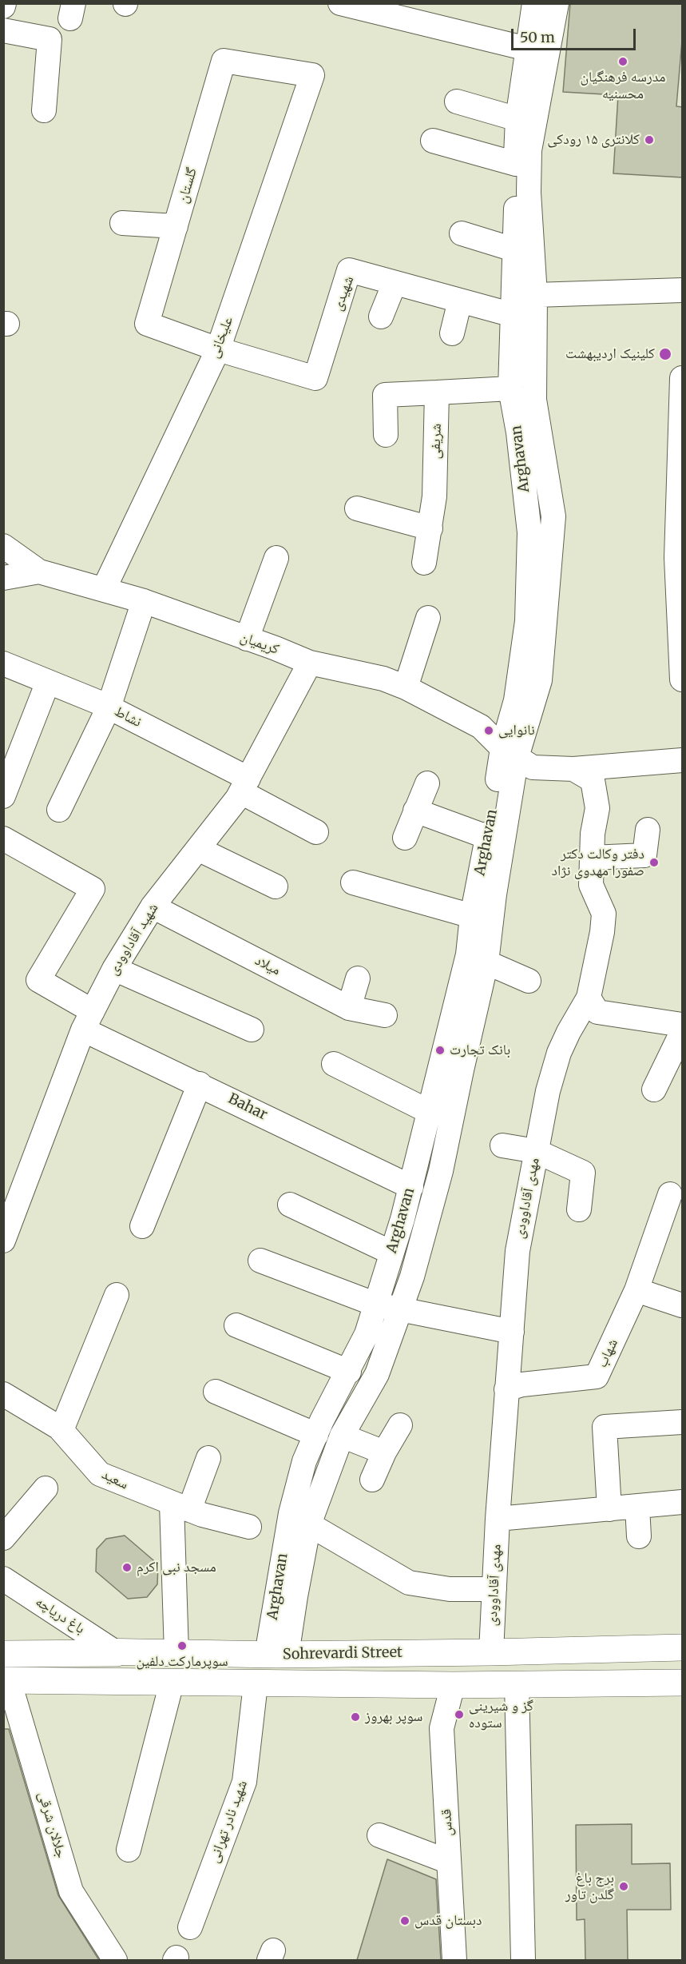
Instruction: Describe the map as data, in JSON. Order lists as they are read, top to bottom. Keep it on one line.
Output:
{"streets":{"main road":["Sohrevardi Street"],"street":["گلستان","شهیدی","علیخانی","شریفی","Arghavan","کریمیان","نشاط","شهید آقاداوودی","میلاد","Bahar","مهدی آقاداوودی","شهاب","سعید","باغ دریاچه","شهید نادر تهرانی","قدس","جلالان شرقی"]},"crossings":[["گلستان","شهیدی"],["گلستان","علیخانی"],["شهیدی","علیخانی"],["شهیدی","Arghavan"],["علیخانی","کریمیان"],["Arghavan","کریمیان"],["Arghavan","Bahar"],["Arghavan","Sohrevardi Street"],["کریمیان","شهید آقاداوودی"],["کریمیان","مهدی آقاداوودی"],["نشاط","شهید آقاداوودی"],["شهید آقاداوودی","میلاد"],["شهید آقاداوودی","Bahar"],["مهدی آقاداوودی","شهاب"],["مهدی آقاداوودی","Sohrevardi Street"],["باغ دریاچه","Sohrevardi Street"],["Sohrevardi Street","شهید نادر تهرانی"],["Sohrevardi Street","قدس"],["Sohrevardi Street","جلالان شرقی"]],"places":["مدرسه فرهنگیان محسنیه","کلانتری ۱۵ رودکی","کلینیک اردیبهشت","نانوایی","دفتر وکالت دکتر صفورا مهدوی نژاد","بانک تجارت","مسجد نبی اکرم","سوپرمارکت دلفین","گز و شیرینی ستوده","سوپر بهروز","برج باغ گلدن تاور","دبستان قدس"],"scale_bar":"50 m"}
